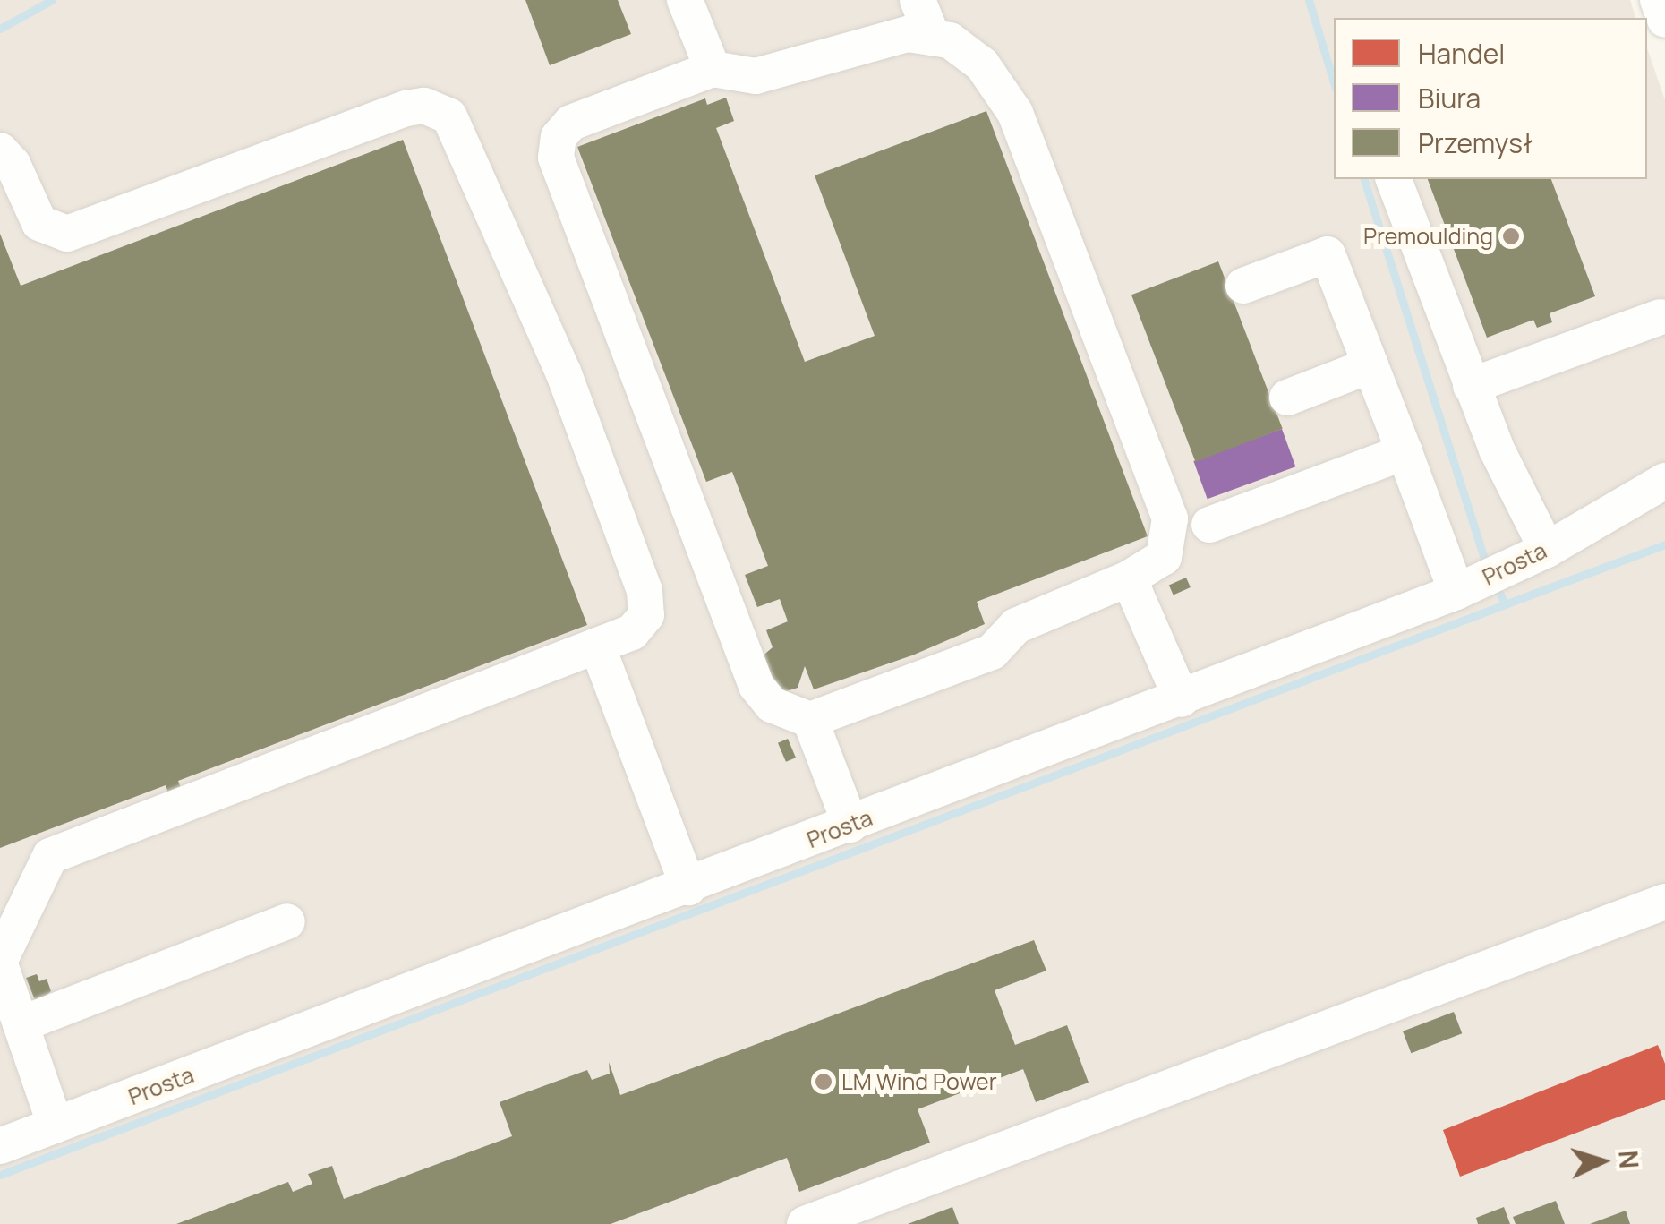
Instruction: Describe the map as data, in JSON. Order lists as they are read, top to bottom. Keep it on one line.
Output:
{"streets":{"street":["Prosta"]},"places":["Premoulding","LM Wind Power"],"legend":["Handel","Biura","Przemysł"],"north":"right"}
